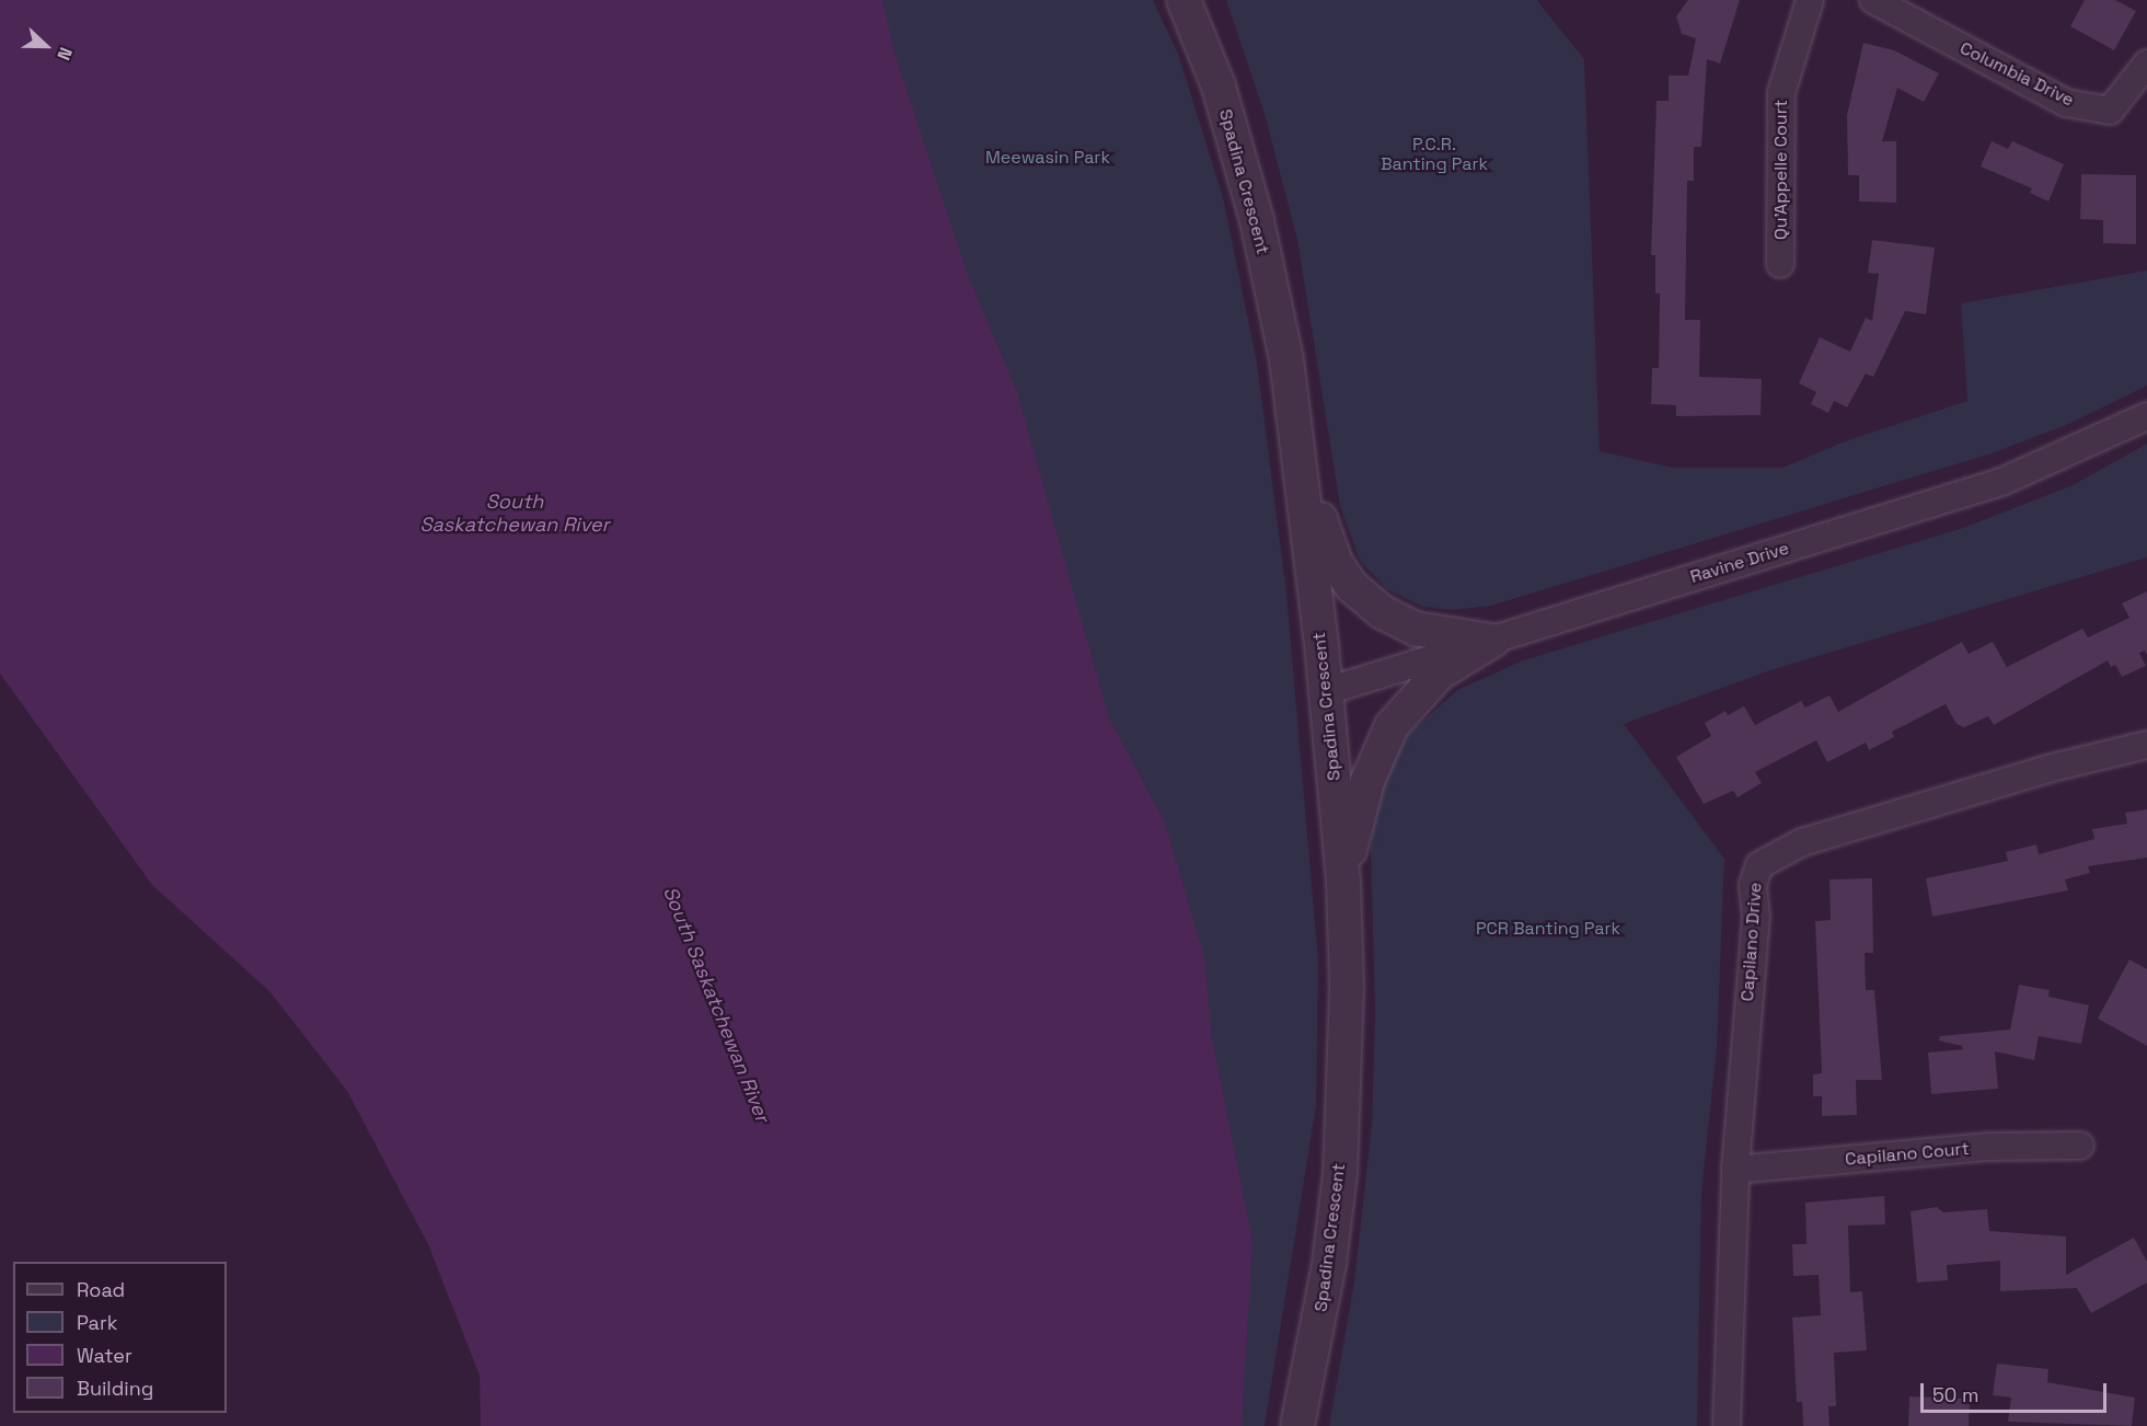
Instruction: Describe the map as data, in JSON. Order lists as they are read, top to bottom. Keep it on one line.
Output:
{"streets":{"street":["Columbia Drive","Qu'Appelle Court","Spadina Crescent","Ravine Drive","Capilano Drive","Capilano Court"]},"crossings":[["Spadina Crescent","Ravine Drive"],["Capilano Drive","Capilano Court"]],"water":["South Saskatchewan River"],"parks":["P.C.R. Banting Park","Meewasin Park","PCR Banting Park"],"legend":["Road","Park","Water","Building"],"scale_bar":"50 m","north":"right"}
